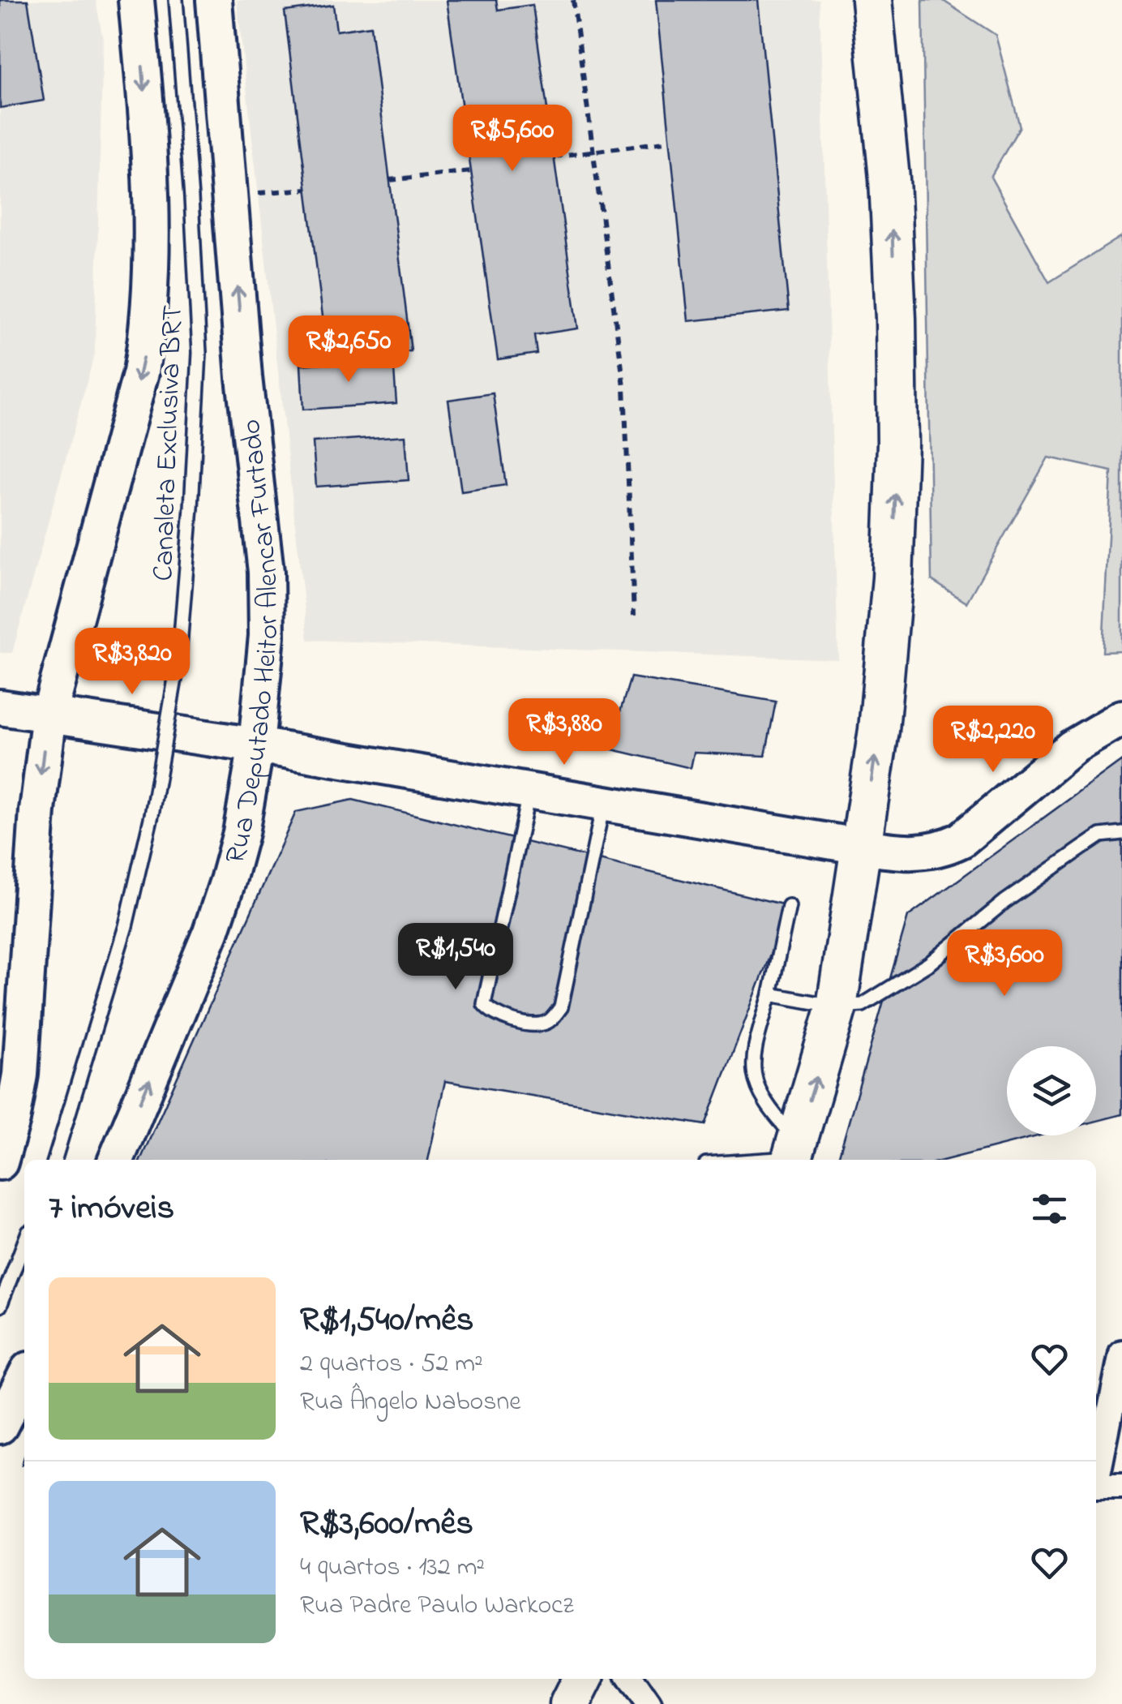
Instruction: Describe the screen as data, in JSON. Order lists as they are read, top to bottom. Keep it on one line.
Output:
{"streets":{"street":["Rua Deputado Heitor Alencar Furtado"],"lane":["Canaleta Exclusiva BRT"]},"page":{"price":["R$5,600","R$2,650","R$3,820","R$3,880","R$2,220","R$1,540","R$3,600"],"heading":"7 imóveis","list":[{"name":"R$1,540/mês","note":"2 quartos · 52 m² · Rua Ângelo Nabosne"},{"name":"R$3,600/mês","note":"4 quartos · 132 m² · Rua Padre Paulo Warkocz"}]}}
